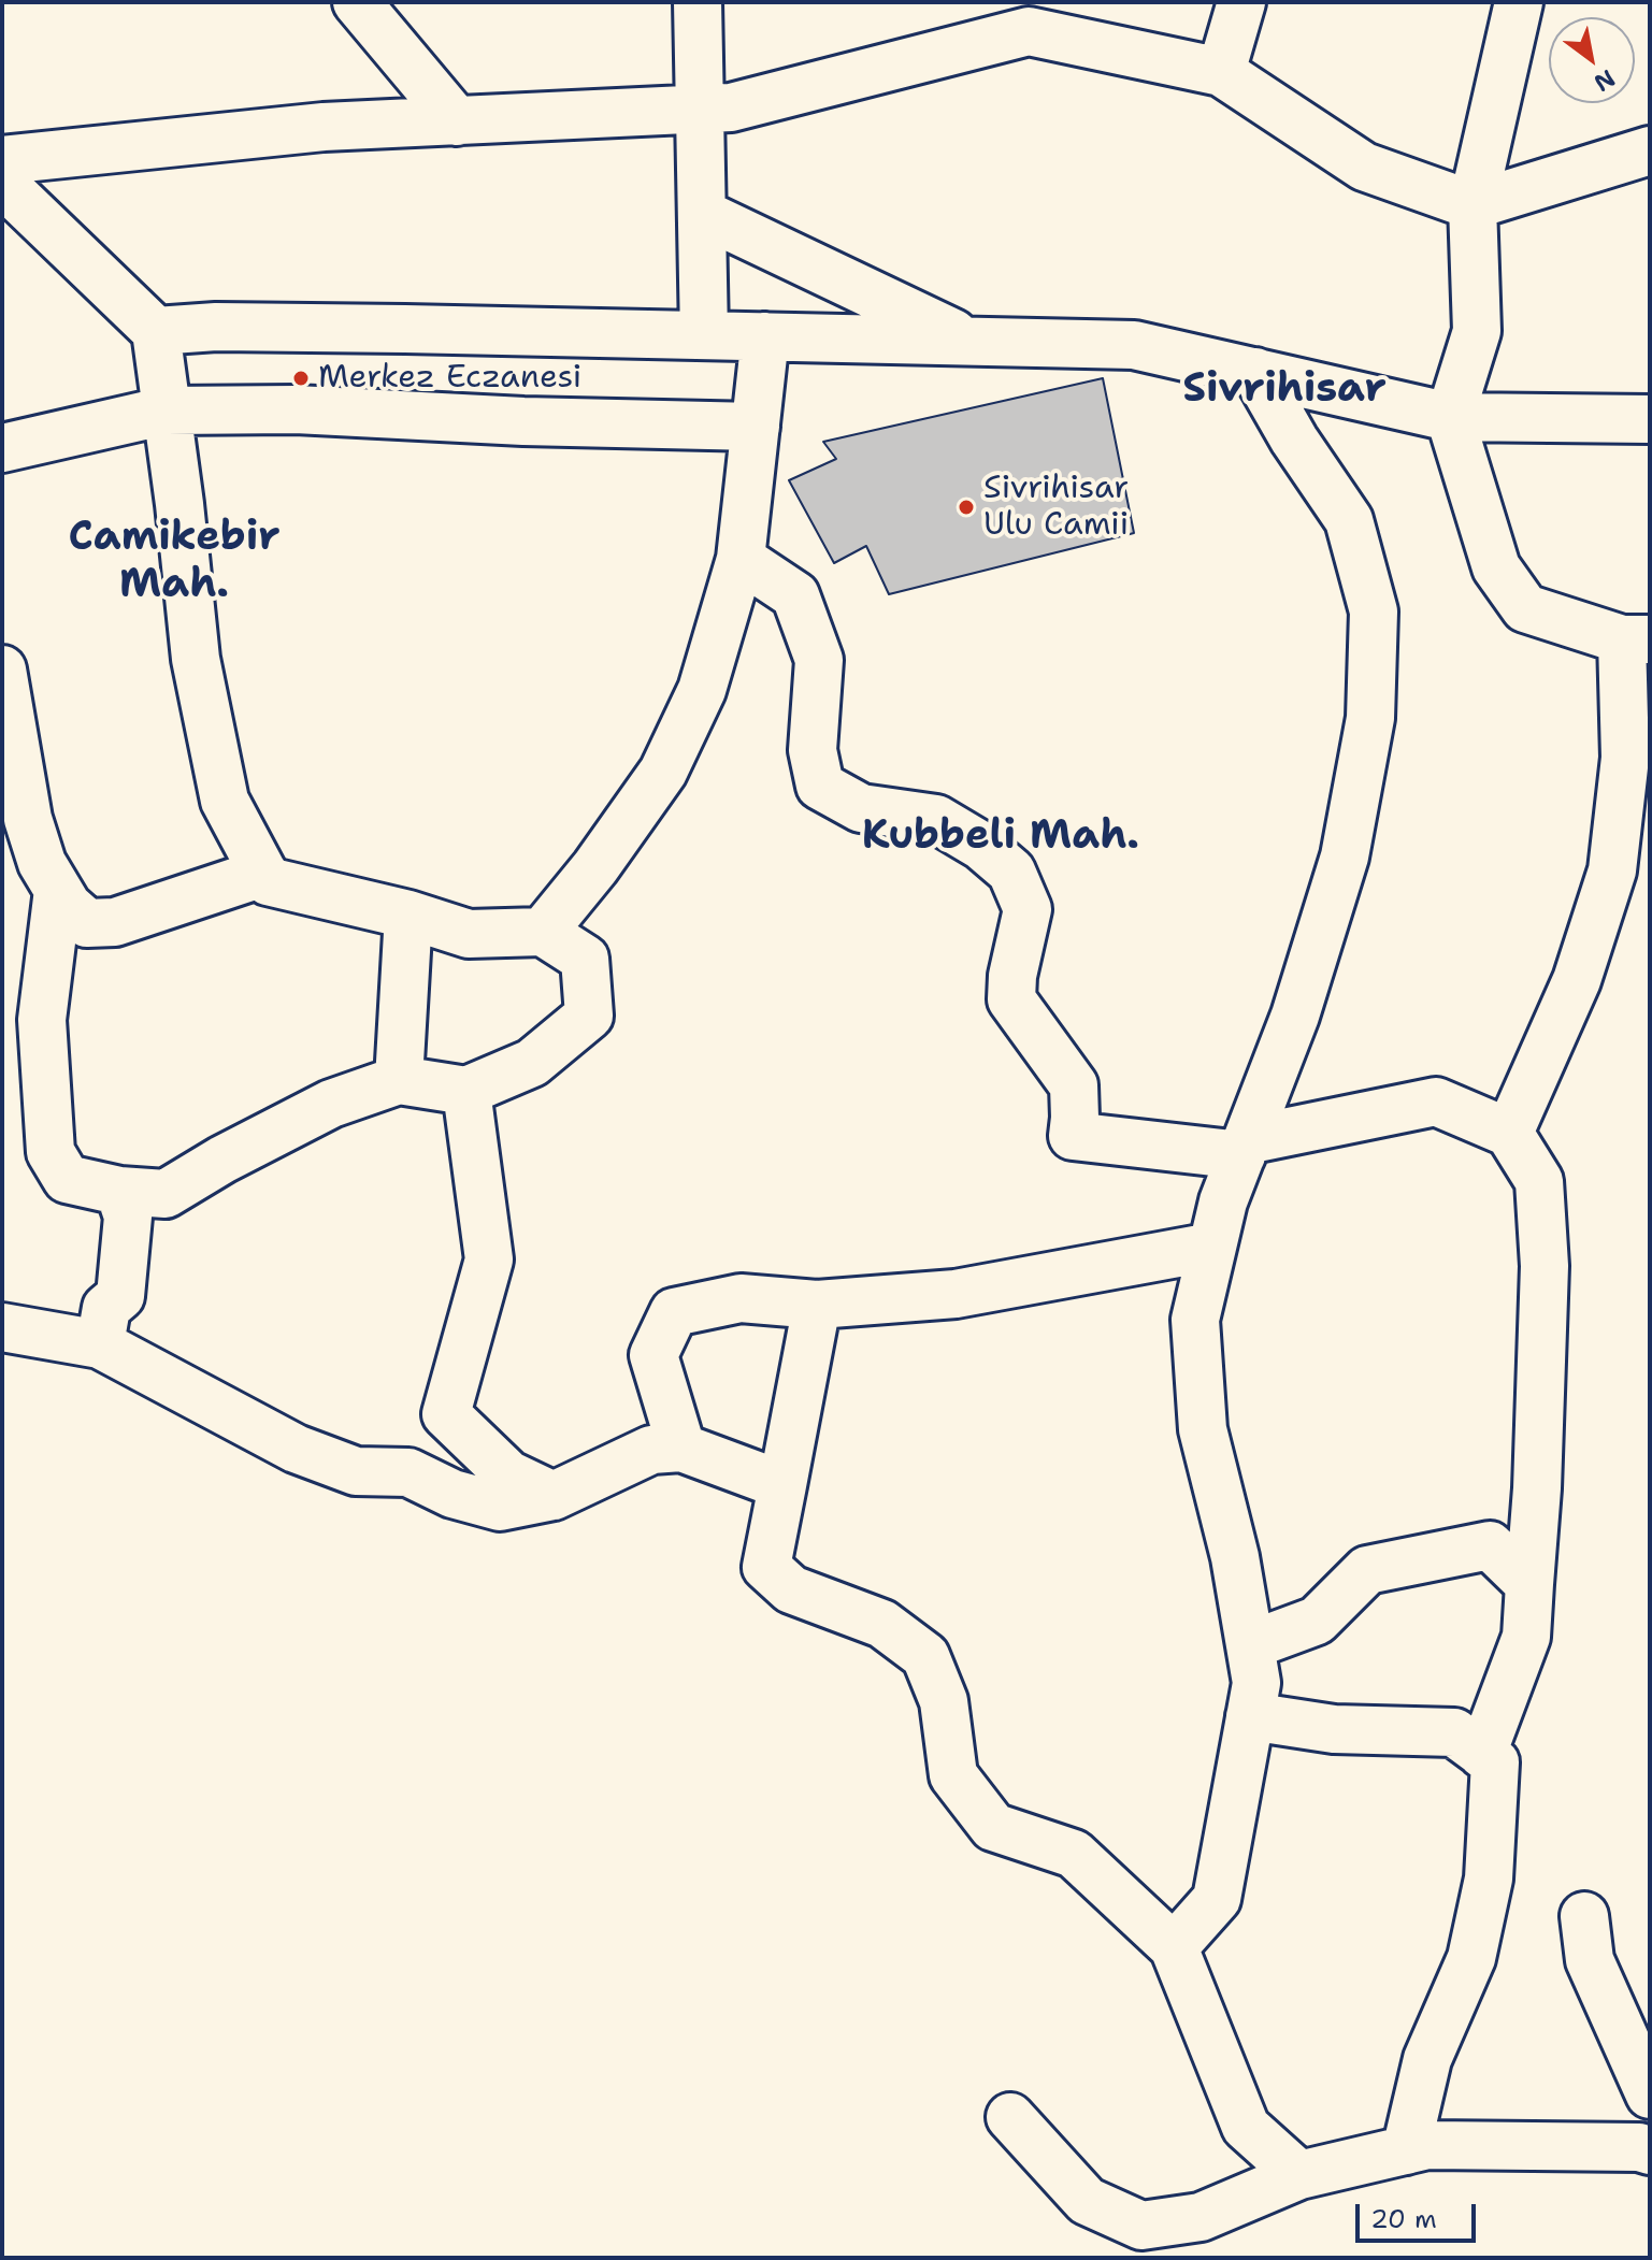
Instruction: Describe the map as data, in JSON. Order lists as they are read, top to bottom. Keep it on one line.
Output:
{"districts":["Sivrihisar","Camikebir Mah.","Kubbeli Mah."],"places":["Merkez Eczanesi","Sivrihisar Ulu Camii"],"scale_bar":"20 m","north":"bottom right"}
